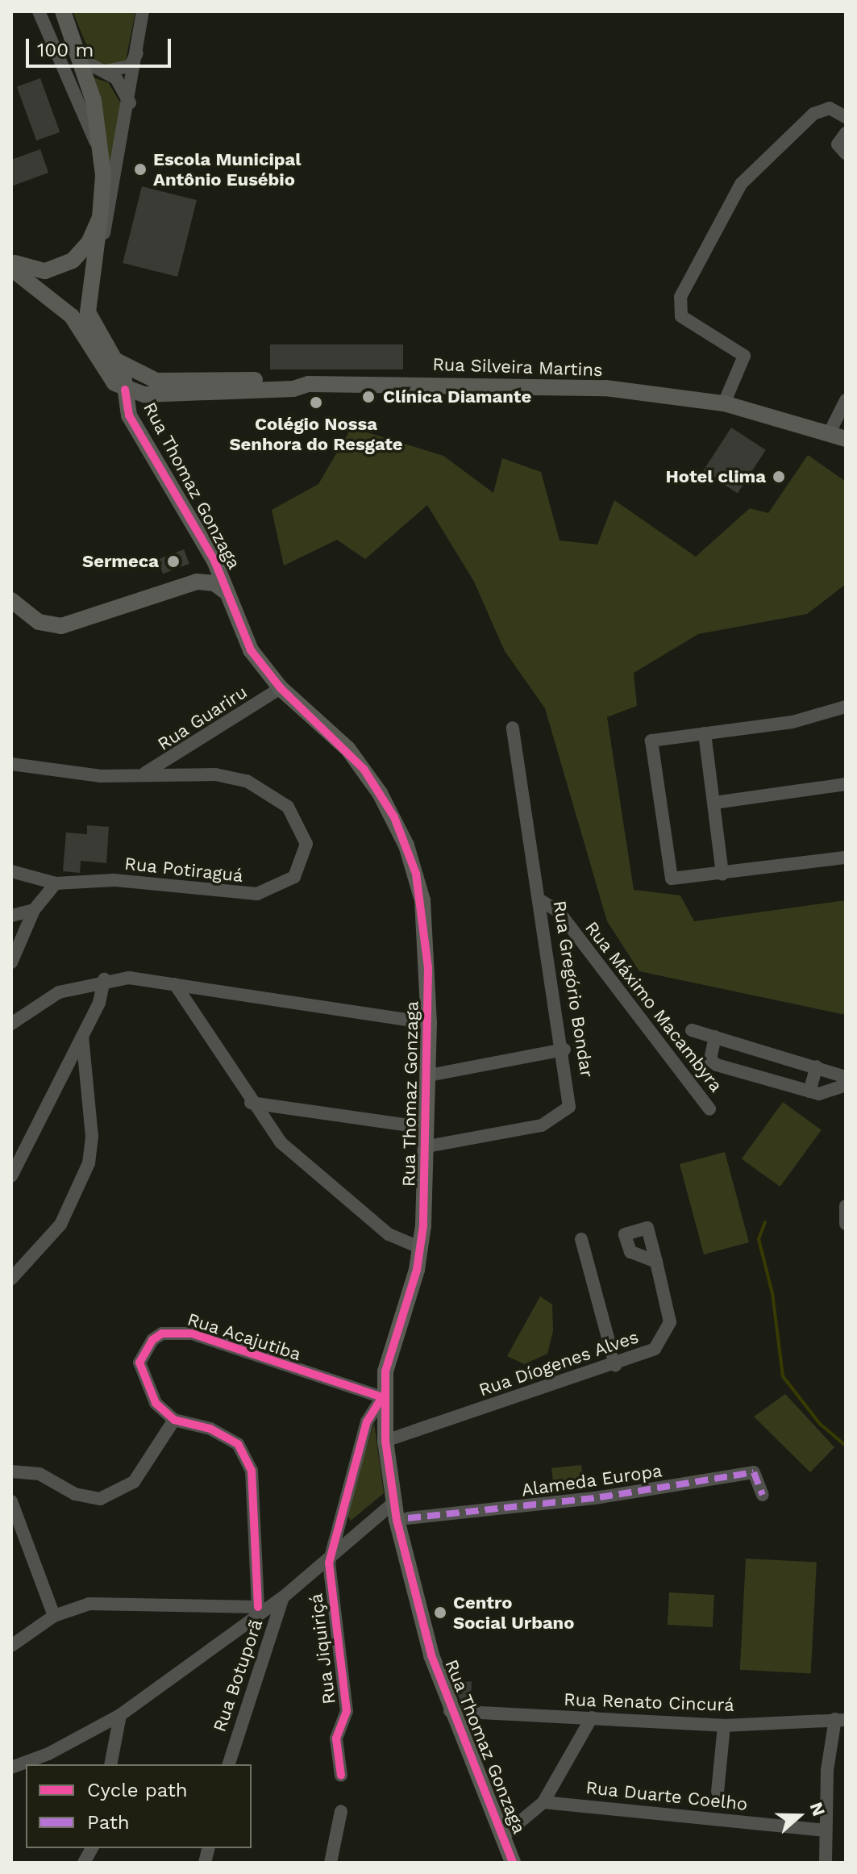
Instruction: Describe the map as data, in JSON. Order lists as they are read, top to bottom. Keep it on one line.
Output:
{"streets":{"main road":["Rua Silveira Martins","Rua Thomaz Gonzaga"],"street":["Rua Guariru","Rua Potiraguá","Rua Gregório Bondar","Rua Máximo Macambyra","Rua Acajutiba","Rua Díogenes Alves","Alameda Europa","Rua Jiquiriçá","Rua Botuporã","Rua Renato Cincurá","Rua Duarte Coelho"]},"crossings":[["Rua Silveira Martins","Rua Thomaz Gonzaga"],["Rua Thomaz Gonzaga","Rua Guariru"],["Rua Thomaz Gonzaga","Rua Gregório Bondar"],["Rua Thomaz Gonzaga","Rua Acajutiba"],["Rua Thomaz Gonzaga","Rua Díogenes Alves"],["Rua Thomaz Gonzaga","Rua Renato Cincurá"],["Rua Guariru","Rua Potiraguá"],["Rua Gregório Bondar","Rua Máximo Macambyra"]],"places":["Escola Municipal Antônio Eusébio","Clínica Diamante","Colégio Nossa Senhora do Resgate","Hotel clima","Sermeca","Centro Social Urbano"],"legend":["Cycle path","Path"],"scale_bar":"100 m","north":"right"}
